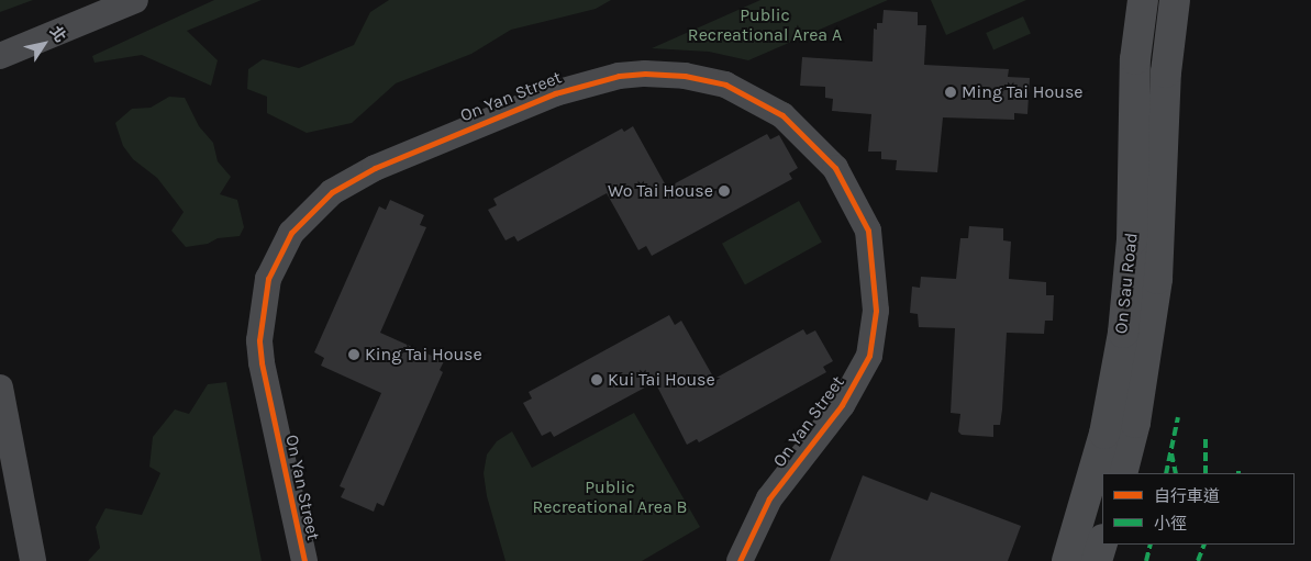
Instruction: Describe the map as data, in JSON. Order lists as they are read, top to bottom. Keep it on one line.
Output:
{"streets":{"main road":["On Sau Road"],"street":["On Yan Street"]},"parks":["Public Recreational Area A","Public Recreational Area B"],"places":["Ming Tai House","Wo Tai House","King Tai House","Kui Tai House"],"legend":["自行車道","小徑"],"north":"top right"}
